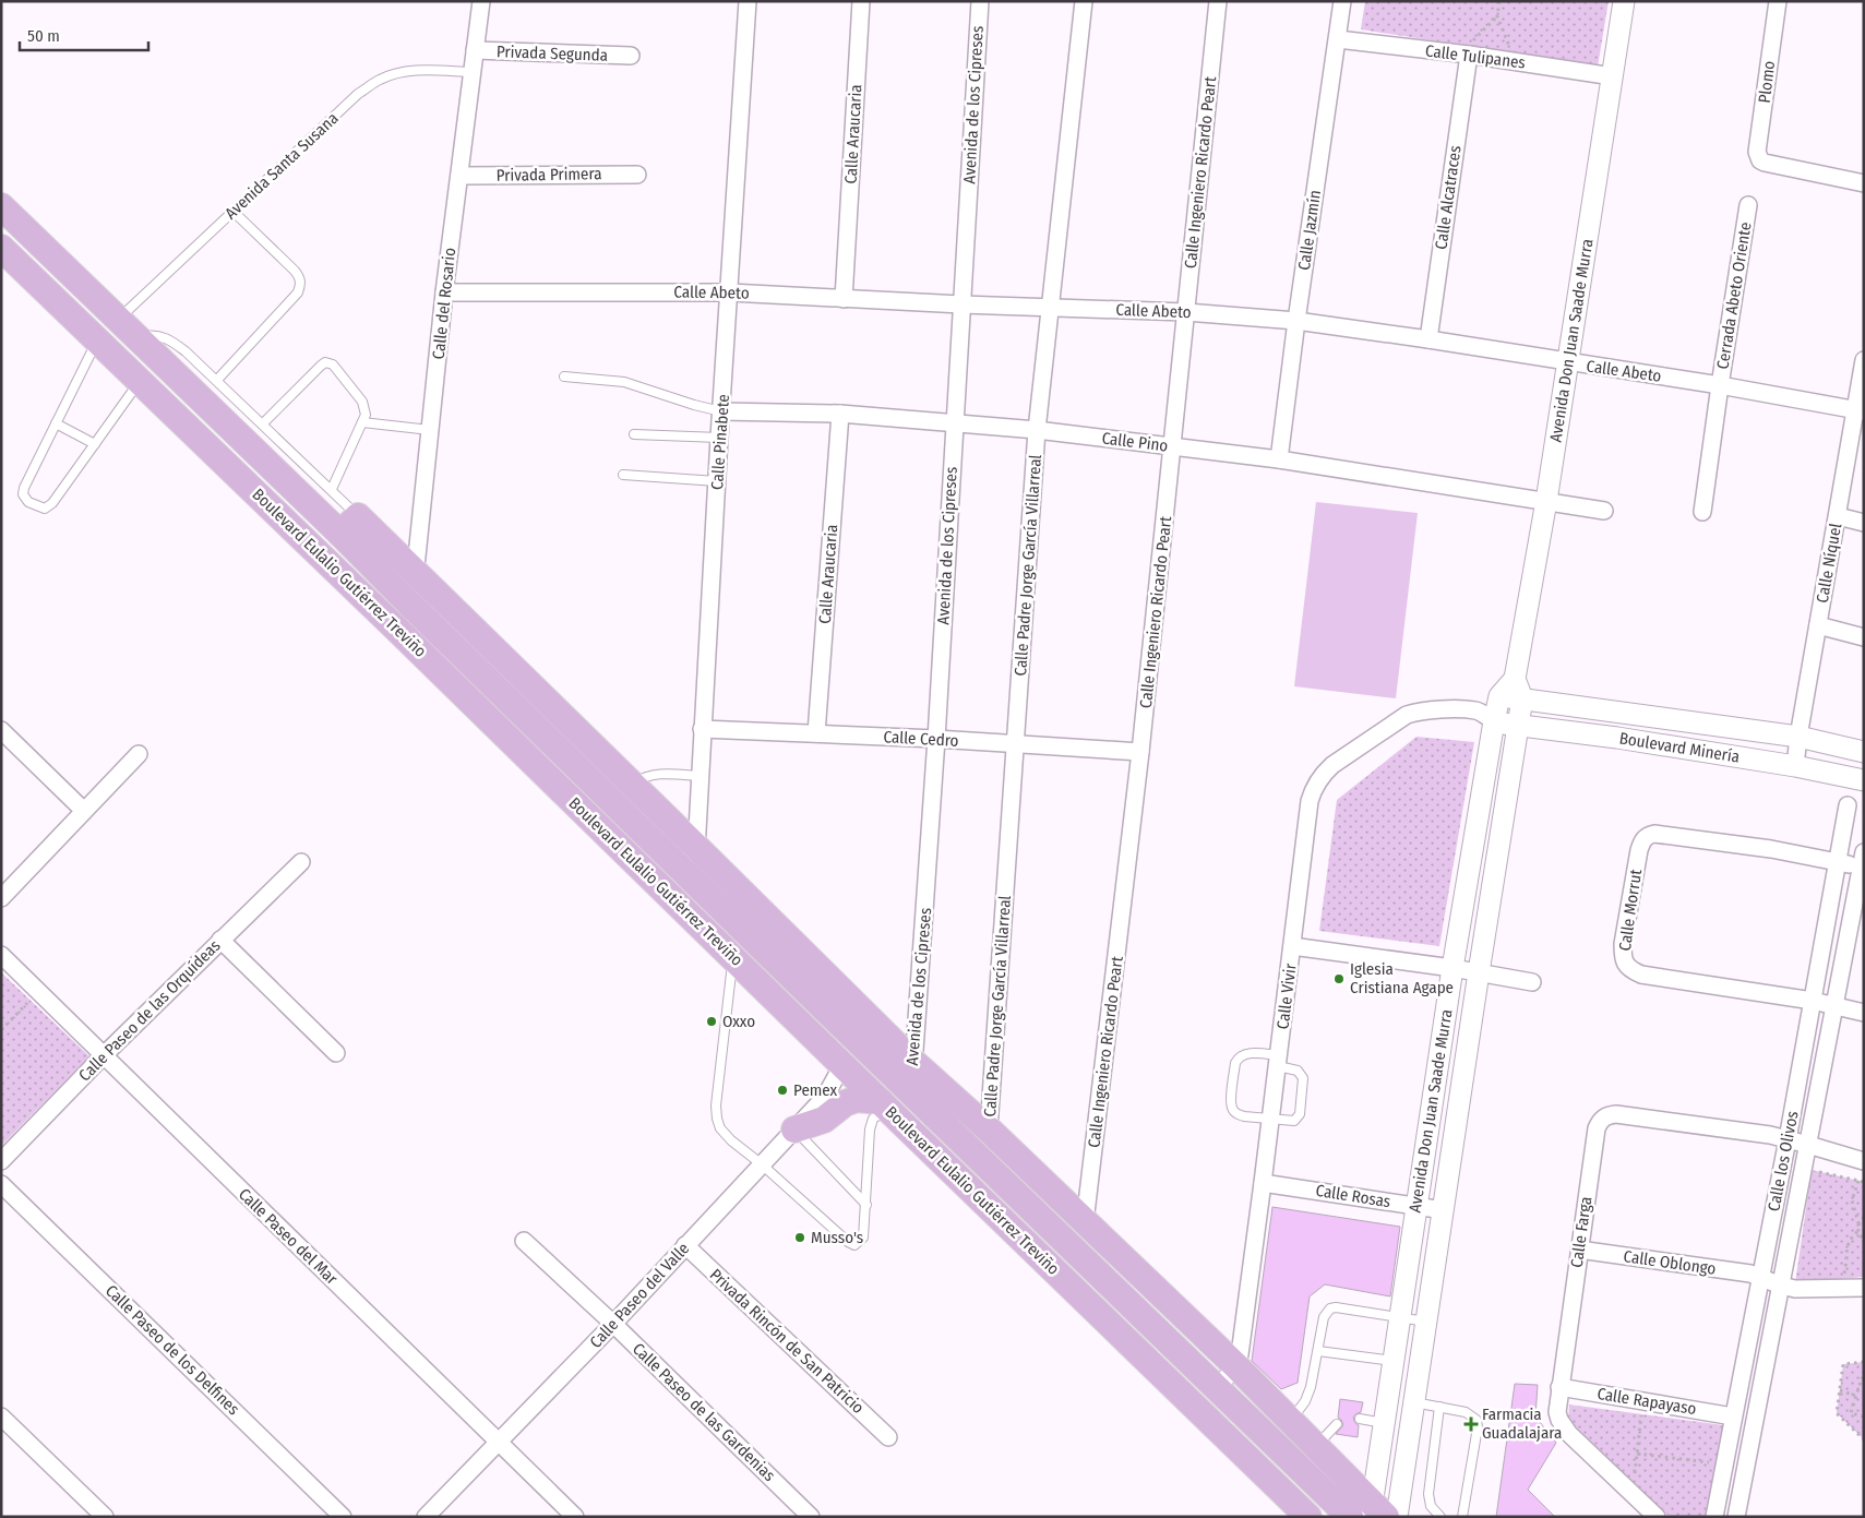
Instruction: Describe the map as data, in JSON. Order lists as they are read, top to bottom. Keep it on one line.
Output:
{"streets":{"main road":["Boulevard Eulalio Gutiérrez Treviño"],"street":["Privada Segunda","Calle Tulipanes","Plomo","Avenida de los Cipreses","Calle Araucaria","Calle Ingeniero Ricardo Peart","Privada Primera","Calle Alcatraces","Calle Jazmín","Calle Abeto","Cerrada Abeto Oriente","Calle del Rosario","Avenida Don Juan Saade Murra","Calle Pinabete","Calle Pino","Calle Níquel","Calle Padre Jorge García Villarreal","Calle Cedro","Boulevard Minería","Calle Morrut","Calle Vivir","Calle Paseo de las Orquídeas","Calle los Olivos","Calle Rosas","Calle Farga","Calle Paseo del Mar","Calle Oblongo","Calle Paseo del Valle","Privada Rincón de San Patricio","Calle Paseo de los Delfines","Calle Rapayaso","Calle Paseo de las Gardenias"],"lane":["Avenida Santa Susana"]},"crossings":[["Privada Segunda","Calle del Rosario"],["Calle Tulipanes","Calle Alcatraces"],["Calle Tulipanes","Calle Jazmín"],["Calle Tulipanes","Avenida Don Juan Saade Murra"],["Avenida de los Cipreses","Calle Abeto"],["Avenida de los Cipreses","Calle Pino"],["Avenida de los Cipreses","Boulevard Eulalio Gutiérrez Treviño"],["Avenida de los Cipreses","Calle Cedro"],["Calle Araucaria","Calle Abeto"],["Calle Araucaria","Calle Pino"],["Calle Araucaria","Calle Cedro"],["Avenida Santa Susana","Calle del Rosario"],["Avenida Santa Susana","Boulevard Eulalio Gutiérrez Treviño"],["Calle Ingeniero Ricardo Peart","Calle Abeto"],["Calle Ingeniero Ricardo Peart","Calle Pino"],["Calle Ingeniero Ricardo Peart","Boulevard Eulalio Gutiérrez Treviño"],["Calle Ingeniero Ricardo Peart","Calle Cedro"],["Privada Primera","Calle del Rosario"],["Calle Alcatraces","Calle Abeto"],["Calle Jazmín","Calle Abeto"],["Calle Jazmín","Calle Pino"],["Calle Abeto","Cerrada Abeto Oriente"],["Calle Abeto","Calle del Rosario"],["Calle Abeto","Avenida Don Juan Saade Murra"],["Calle Abeto","Calle Pinabete"],["Calle Abeto","Calle Níquel"],["Calle Abeto","Calle Padre Jorge García Villarreal"],["Calle del Rosario","Boulevard Eulalio Gutiérrez Treviño"],["Avenida Don Juan Saade Murra","Calle Pino"],["Avenida Don Juan Saade Murra","Boulevard Eulalio Gutiérrez Treviño"],["Avenida Don Juan Saade Murra","Boulevard Minería"],["Avenida Don Juan Saade Murra","Calle Vivir"],["Avenida Don Juan Saade Murra","Calle Rosas"],["Calle Pinabete","Calle Pino"],["Calle Pinabete","Boulevard Eulalio Gutiérrez Treviño"],["Calle Pinabete","Calle Cedro"],["Calle Pino","Calle Padre Jorge García Villarreal"],["Calle Níquel","Boulevard Minería"],["Calle Padre Jorge García Villarreal","Boulevard Eulalio Gutiérrez Treviño"],["Calle Padre Jorge García Villarreal","Calle Cedro"],["Boulevard Eulalio Gutiérrez Treviño","Calle Vivir"],["Boulevard Eulalio Gutiérrez Treviño","Calle Paseo del Valle"],["Boulevard Minería","Calle Vivir"],["Calle Morrut","Calle los Olivos"],["Calle Vivir","Calle Rosas"],["Calle Paseo de las Orquídeas","Calle Paseo del Mar"],["Calle los Olivos","Calle Farga"],["Calle los Olivos","Calle Oblongo"],["Calle los Olivos","Calle Rapayaso"],["Calle Farga","Calle Oblongo"],["Calle Farga","Calle Rapayaso"],["Calle Paseo del Mar","Calle Paseo del Valle"],["Calle Paseo del Valle","Privada Rincón de San Patricio"],["Calle Paseo del Valle","Calle Paseo de las Gardenias"]],"places":{"other":["Iglesia Cristiana Agape","Oxxo","Pemex","Musso's"],"health":["Farmacia Guadalajara"]},"scale_bar":"50 m"}
